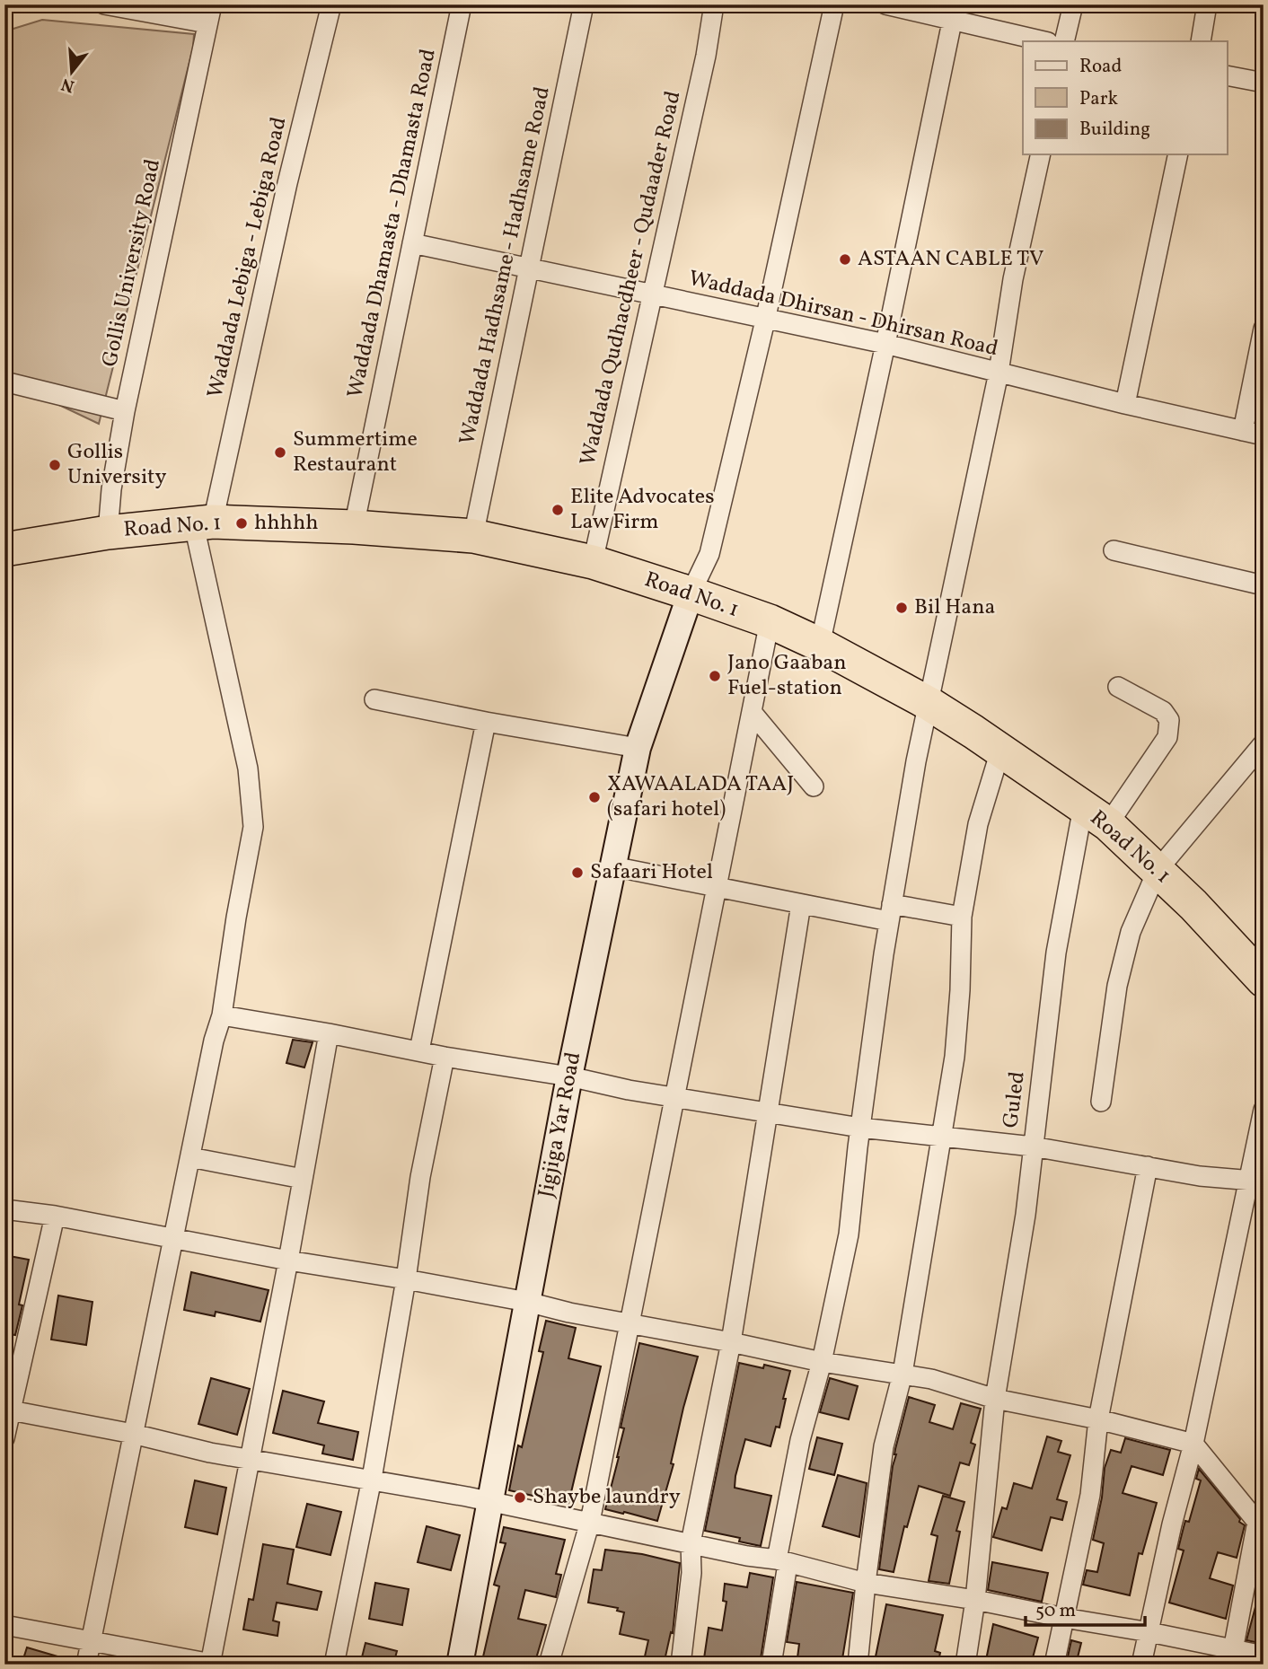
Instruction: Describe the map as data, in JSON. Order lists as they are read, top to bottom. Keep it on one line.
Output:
{"streets":{"highway":["Road No. 1"],"street":["Waddada Dhamasta - Dhamasta Road","Waddada Lebiga - Lebiga Road","Gollis University Road","Waddada Hadhsame - Hadhsame Road","Waddada Qudhacdheer - Qudaader Road","Waddada Dhirsan - Dhirsan Road","Guled","Jigjiga Yar Road"]},"crossings":[["Waddada Dhamasta - Dhamasta Road","Waddada Dhirsan - Dhirsan Road"],["Waddada Dhamasta - Dhamasta Road","Road No. 1"],["Waddada Lebiga - Lebiga Road","Road No. 1"],["Gollis University Road","Road No. 1"],["Waddada Hadhsame - Hadhsame Road","Waddada Dhirsan - Dhirsan Road"],["Waddada Hadhsame - Hadhsame Road","Road No. 1"],["Waddada Qudhacdheer - Qudaader Road","Waddada Dhirsan - Dhirsan Road"],["Waddada Qudhacdheer - Qudaader Road","Road No. 1"],["Road No. 1","Guled"],["Road No. 1","Jigjiga Yar Road"]],"places":["ASTAAN CABLE TV","Summertime Restaurant","Gollis University","Elite Advocates Law Firm","hhhhh","Bil Hana","Jano Gaaban Fuel-station","XAWAALADA TAAJ (safari hotel)","Safaari Hotel","Shaybe laundry"],"legend":["Road","Park","Building"],"scale_bar":"50 m","north":"bottom"}
